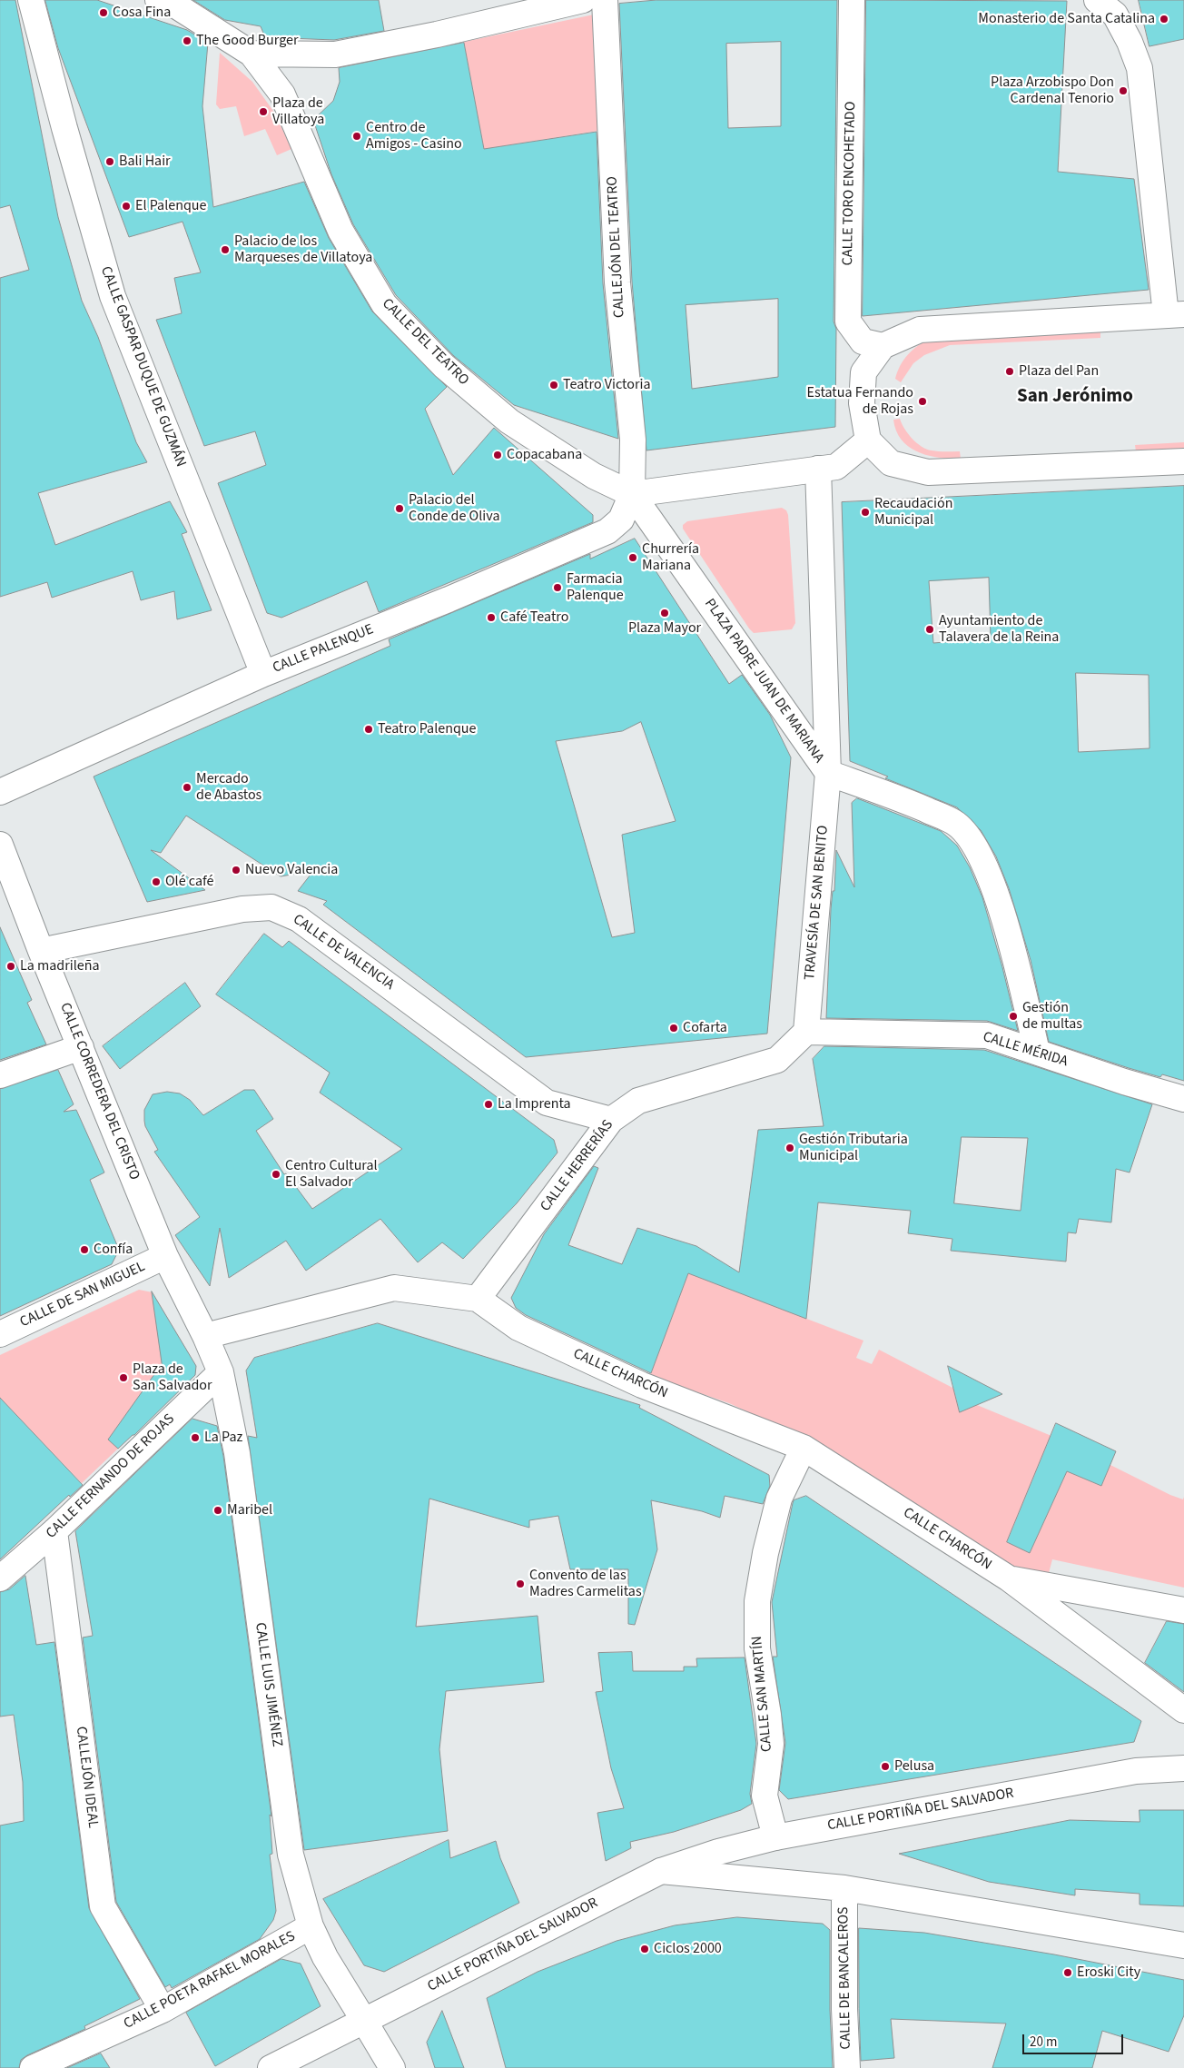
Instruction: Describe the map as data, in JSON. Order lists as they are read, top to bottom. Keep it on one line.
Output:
{"streets":{"street":["CALLE TORO ENCOHETADO","CALLEJÓN DEL TEATRO","CALLE DEL TEATRO","CALLE GASPAR DUQUE DE GUZMÁN","CALLE PALENQUE","PLAZA PADRE JUAN DE MARIANA","TRAVESÍA DE SAN BENITO","CALLE DE VALENCIA","CALLE MÉRIDA","CALLE CORREDERA DEL CRISTO","CALLE HERRERÍAS","CALLE DE SAN MIGUEL","CALLE CHARCÓN","CALLE FERNANDO DE ROJAS","CALLE LUIS JIMÉNEZ","CALLE SAN MARTÍN","CALLEJÓN IDEAL","CALLE PORTIÑA DEL SALVADOR","CALLE DE BANCALEROS","CALLE POETA RAFAEL MORALES"]},"crossings":[["CALLEJÓN DEL TEATRO","CALLE DEL TEATRO"],["CALLEJÓN DEL TEATRO","CALLE PALENQUE"],["CALLEJÓN DEL TEATRO","PLAZA PADRE JUAN DE MARIANA"],["CALLE DEL TEATRO","CALLE PALENQUE"],["CALLE DEL TEATRO","PLAZA PADRE JUAN DE MARIANA"],["CALLE GASPAR DUQUE DE GUZMÁN","CALLE PALENQUE"],["CALLE PALENQUE","PLAZA PADRE JUAN DE MARIANA"],["PLAZA PADRE JUAN DE MARIANA","TRAVESÍA DE SAN BENITO"],["TRAVESÍA DE SAN BENITO","CALLE MÉRIDA"],["TRAVESÍA DE SAN BENITO","CALLE HERRERÍAS"],["CALLE DE VALENCIA","CALLE CORREDERA DEL CRISTO"],["CALLE DE VALENCIA","CALLE HERRERÍAS"],["CALLE MÉRIDA","CALLE HERRERÍAS"],["CALLE CORREDERA DEL CRISTO","CALLE DE SAN MIGUEL"],["CALLE CORREDERA DEL CRISTO","CALLE CHARCÓN"],["CALLE CORREDERA DEL CRISTO","CALLE LUIS JIMÉNEZ"],["CALLE HERRERÍAS","CALLE CHARCÓN"],["CALLE CHARCÓN","CALLE LUIS JIMÉNEZ"],["CALLE CHARCÓN","CALLE SAN MARTÍN"],["CALLE FERNANDO DE ROJAS","CALLE LUIS JIMÉNEZ"],["CALLE FERNANDO DE ROJAS","CALLEJÓN IDEAL"],["CALLE LUIS JIMÉNEZ","CALLE PORTIÑA DEL SALVADOR"],["CALLE LUIS JIMÉNEZ","CALLE POETA RAFAEL MORALES"],["CALLE SAN MARTÍN","CALLE PORTIÑA DEL SALVADOR"],["CALLEJÓN IDEAL","CALLE POETA RAFAEL MORALES"]],"districts":["San Jerónimo"],"places":["Cosa Fina","Monasterio de Santa Catalina","The Good Burger","Plaza Arzobispo Don Cardenal Tenorio","Plaza de Villatoya","Centro de Amigos - Casino","Bali Hair","El Palenque","Palacio de los Marqueses de Villatoya","Plaza del Pan","Teatro Victoria","Estatua Fernando de Rojas","Copacabana","Palacio del Conde de Oliva","Recaudación Municipal","Churrería Mariana","Farmacia Palenque","Plaza Mayor","Café Teatro","Ayuntamiento de Talavera de la Reina","Teatro Palenque","Mercado de Abastos","Nuevo Valencia","Olé café","La madrileña","Gestión de multas","Cofarta","La Imprenta","Gestión Tributaria Municipal","Centro Cultural El Salvador","Confía","Plaza de San Salvador","La Paz","Maribel","Convento de las Madres Carmelitas","Pelusa","Ciclos 2000","Eroski City"],"scale_bar":"20 m"}
